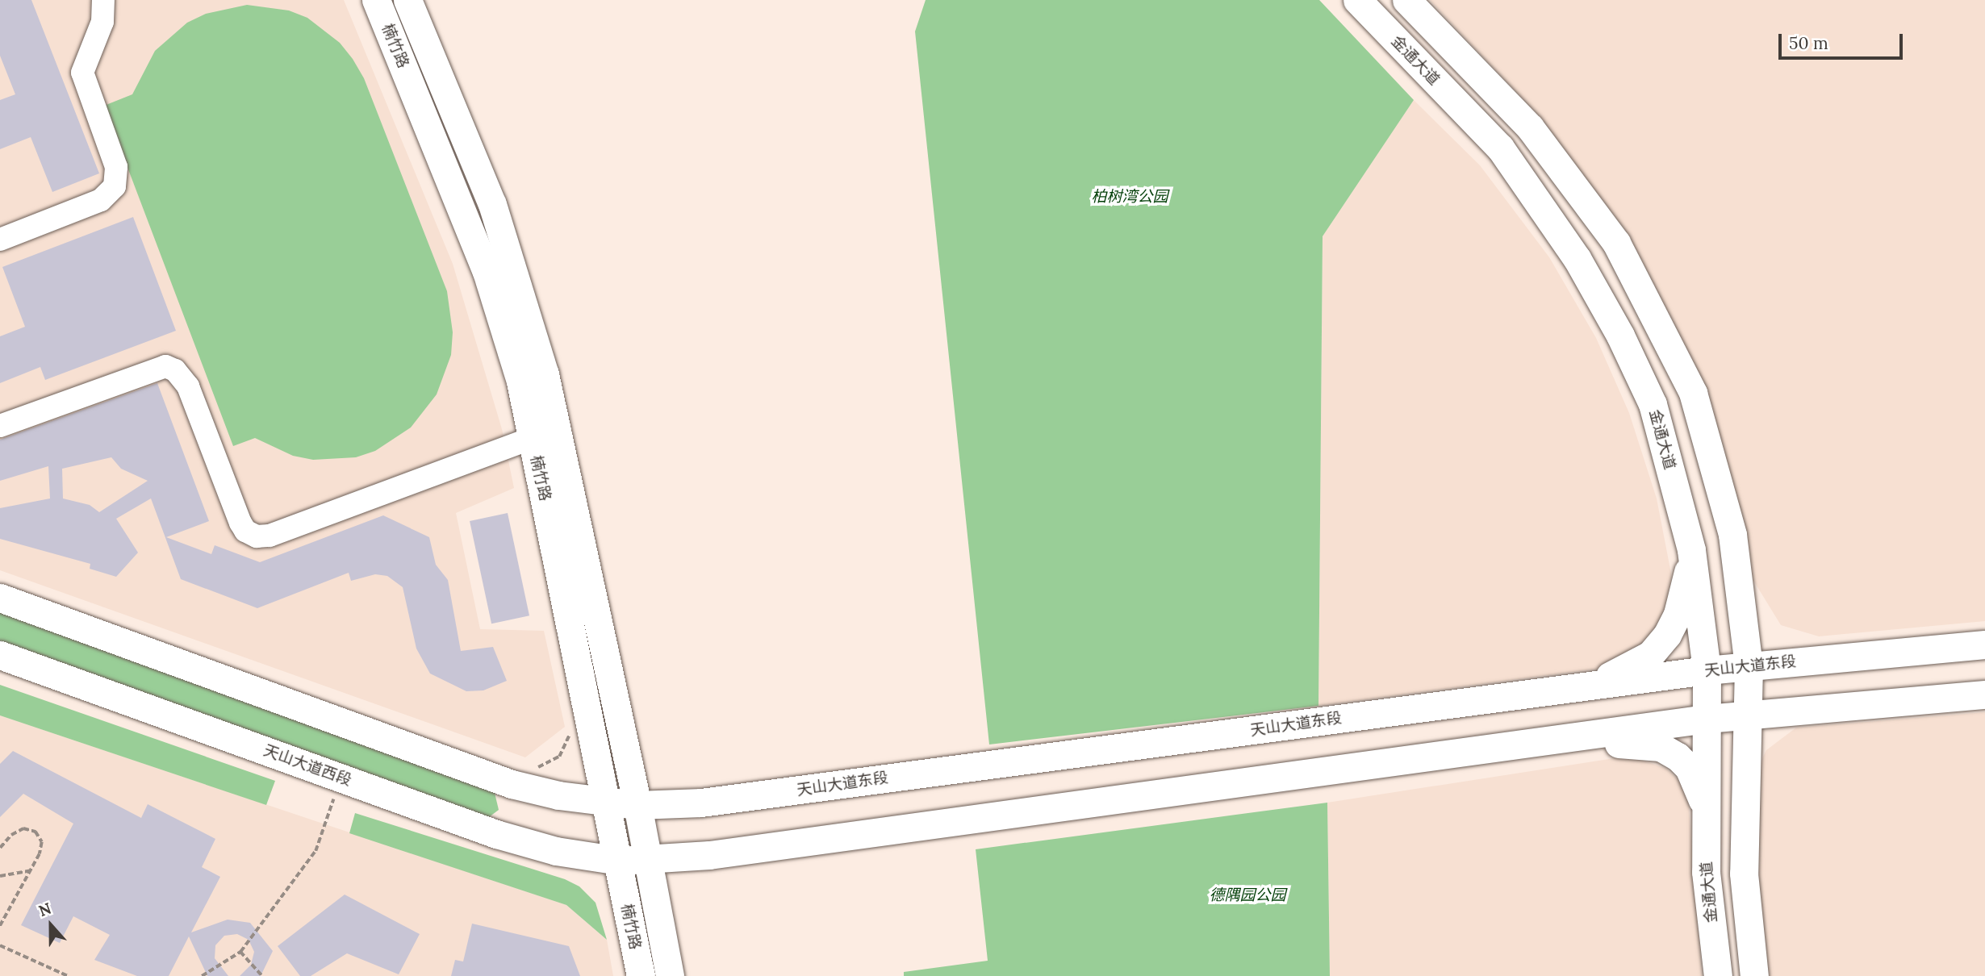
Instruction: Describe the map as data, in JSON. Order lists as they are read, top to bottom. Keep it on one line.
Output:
{"streets":{"main road":["楠竹路","金通大道","天山大道东段","天山大道西段"]},"crossings":[["楠竹路","天山大道东段"],["楠竹路","天山大道西段"],["金通大道","天山大道东段"]],"parks":["柏树湾公园","德隅园公园"],"scale_bar":"50 m","north":"top"}
